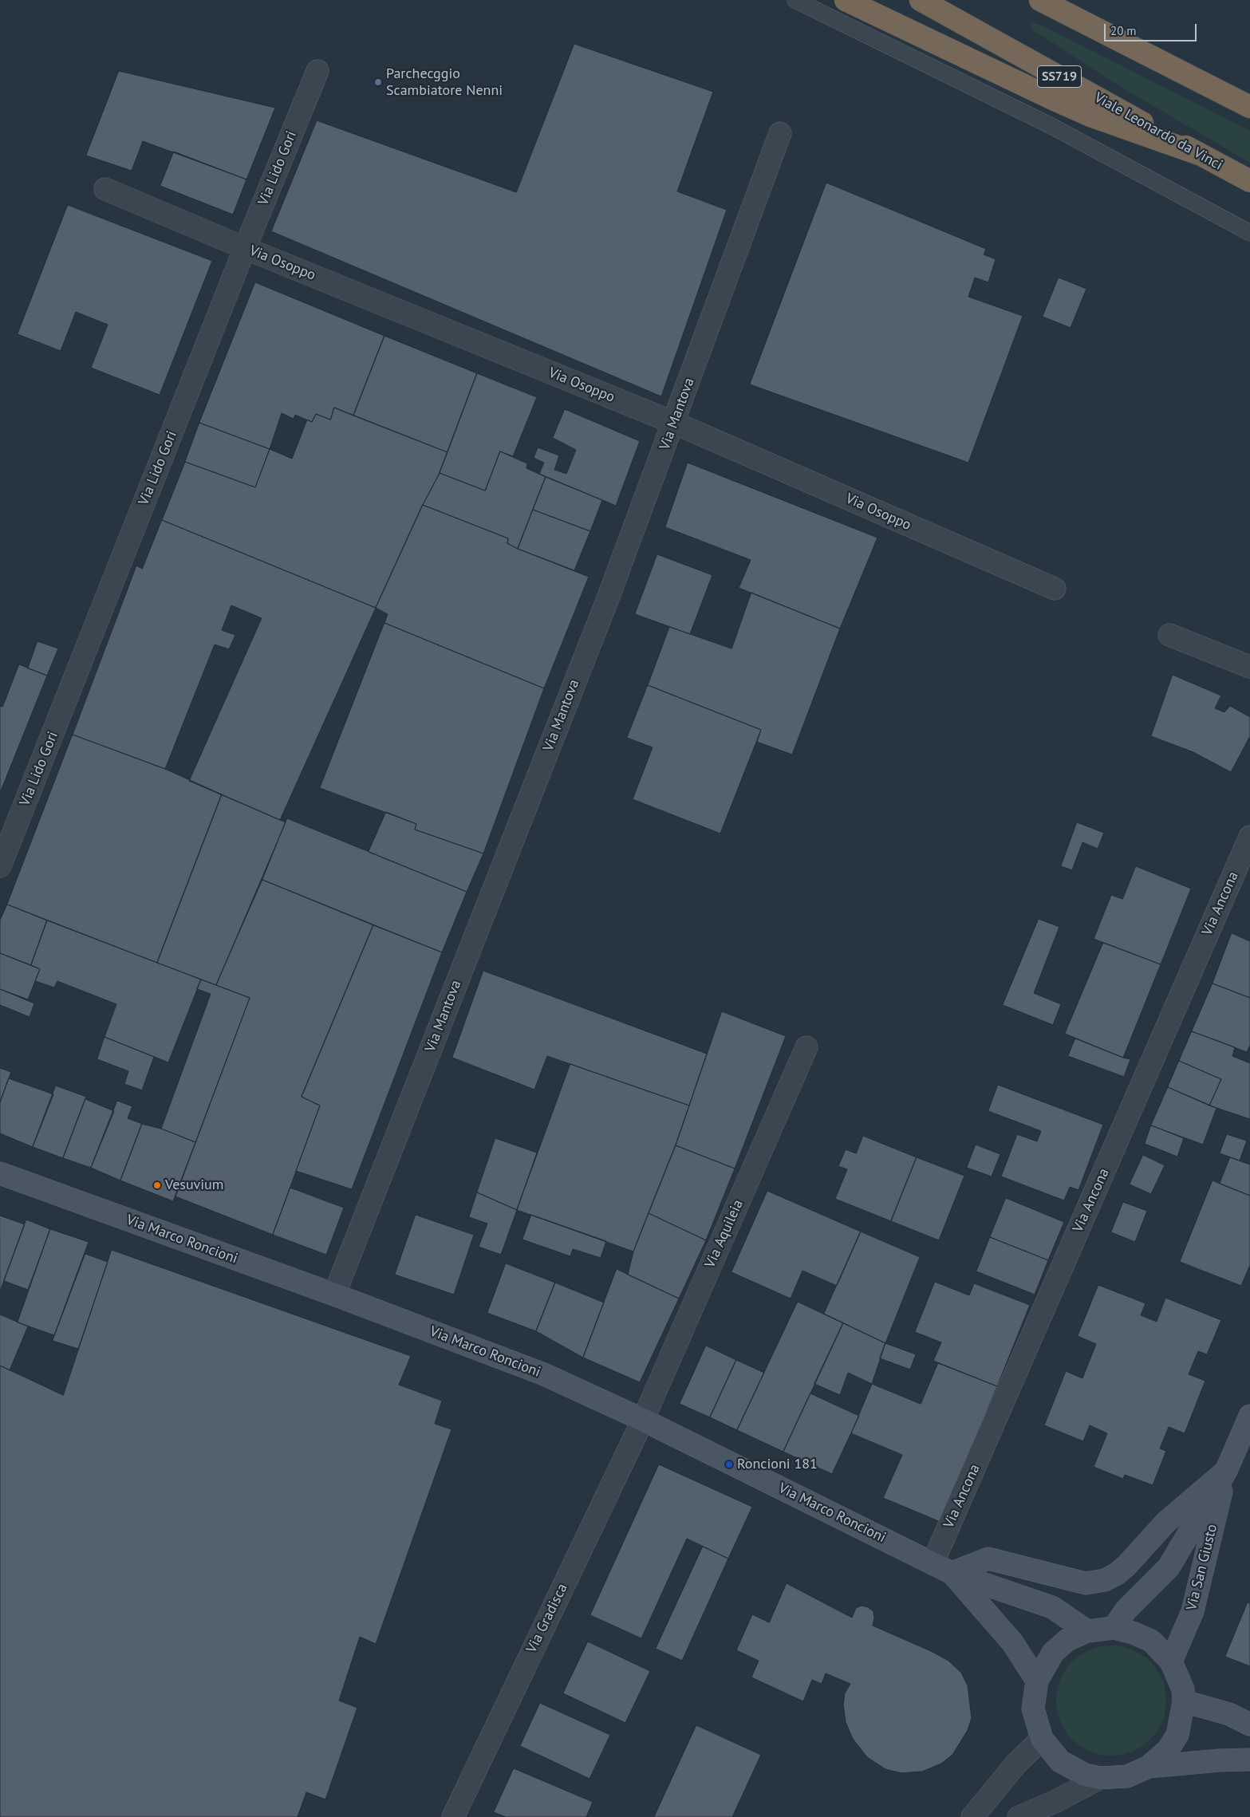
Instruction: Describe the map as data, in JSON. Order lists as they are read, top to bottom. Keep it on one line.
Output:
{"streets":{"highway":["SS719","Viale Leonardo da Vinci"],"street":["Via Lido Gori","Via Osoppo","Via Mantova","Via Ancona","Via Aquileia","Via Marco Roncioni","Via San Giusto","Via Gradisca"]},"crossings":[["Via Lido Gori","Via Osoppo"],["Via Osoppo","Via Mantova"],["Via Mantova","Via Marco Roncioni"],["Via Ancona","Via Marco Roncioni"],["Via Aquileia","Via Marco Roncioni"],["Via Aquileia","Via Gradisca"],["Via Marco Roncioni","Via Gradisca"]],"places":["Parchecggio Scambiatore Nenni","Vesuvium","Roncioni 181"],"scale_bar":"20 m"}
